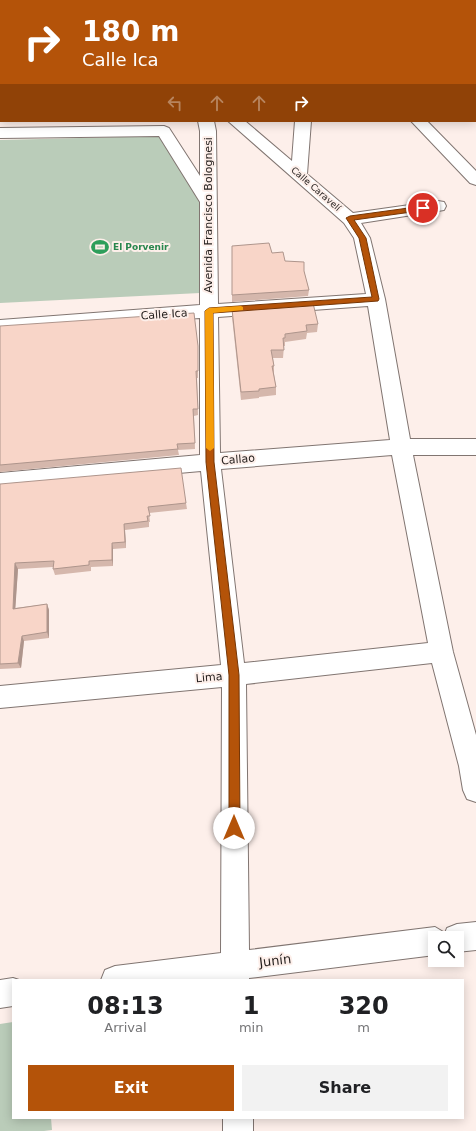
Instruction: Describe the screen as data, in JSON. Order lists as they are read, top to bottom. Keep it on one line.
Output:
{"streets":{"street":["Calle Caravelí","Avenida Francisco Bolognesi","Calle Ica","Callao","Lima","Junín"]},"crossings":[["Calle Caravelí","Calle Ica"],["Calle Caravelí","Callao"],["Calle Caravelí","Lima"],["Avenida Francisco Bolognesi","Calle Ica"],["Avenida Francisco Bolognesi","Callao"],["Avenida Francisco Bolognesi","Lima"],["Avenida Francisco Bolognesi","Junín"]],"places":{"sports":["El Porvenir"]},"page":{"turn":["180 m","Calle Ica"],"eta":["08:13","Arrival","1","min","320","m"],"buttons":["Exit","Share"]}}
